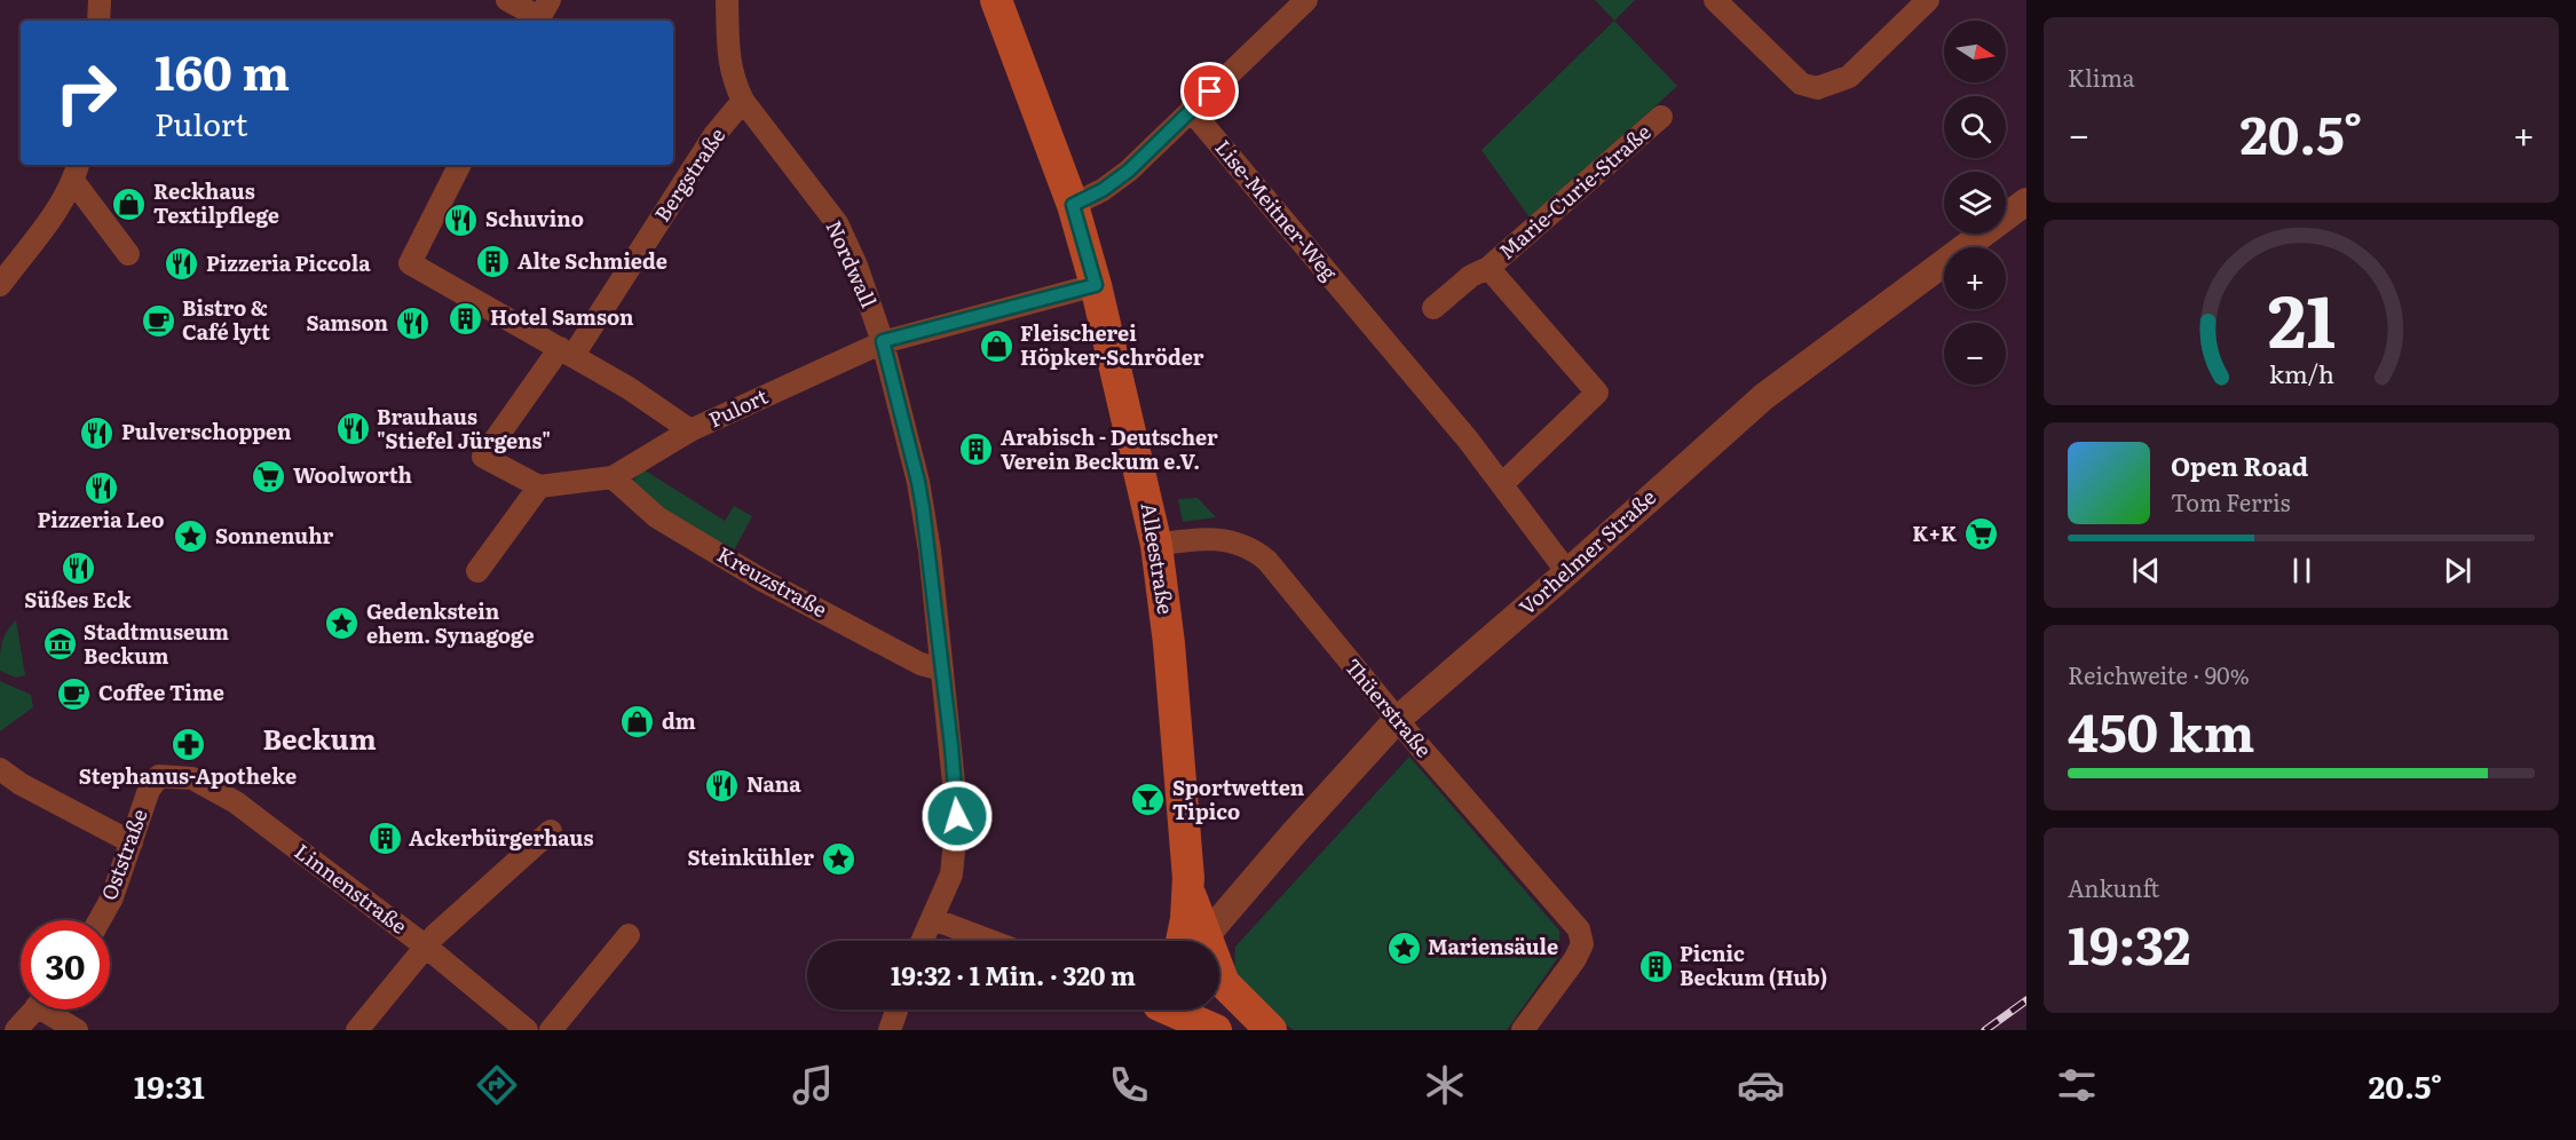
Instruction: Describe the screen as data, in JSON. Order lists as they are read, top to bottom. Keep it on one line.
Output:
{"streets":{"main road":["Alleestraße"],"street":["Bergstraße","Marie-Curie-Straße","Lise-Meitner-Weg","Nordwall","Pulort","Vorhelmer Straße","Kreuzstraße","Thüerstraße","Oststraße","Linnenstraße"]},"crossings":[["Bergstraße","Nordwall"],["Bergstraße","Pulort"],["Marie-Curie-Straße","Lise-Meitner-Weg"],["Nordwall","Pulort"],["Nordwall","Kreuzstraße"],["Pulort","Alleestraße"],["Vorhelmer Straße","Thüerstraße"],["Alleestraße","Thüerstraße"],["Oststraße","Linnenstraße"]],"districts":["Beckum"],"places":{"shop":["Reckhaus Textilpflege","Fleischerei Höpker-Schröder","dm"],"restaurant":["Schuvino","Pizzeria Piccola","Samson","Brauhaus \"Stiefel Jürgens\"","Pulverschoppen","Pizzeria Leo","Süßes Eck","Nana"],"building":["Alte Schmiede","Hotel Samson","Arabisch - Deutscher Verein Beckum e.V.","Ackerbürgerhaus","Picnic Beckum (Hub)"],"cafe":["Bistro & Café lytt","Coffee Time"],"supermarket":["Woolworth","K+K"],"place":["Sonnenuhr","Gedenkstein ehem. Synagoge","Steinkühler","Mariensäule"],"museum":["Stadtmuseum Beckum"],"pharmacy":["Stephanus-Apotheke"],"bar":["Sportwetten Tipico"]},"north":"right","page":{"tile":["Klima",["Reichweite · 90%","450 km"],["Ankunft","19:32"]],"map_buttons":["+","−"],"turn":["160 m","Pulort"],"heat":["−","20.5°","+"],"song":["Open Road","Tom Ferris"],"limit":"30","trip":"19:32 · 1 Min. · 320 m","tabs":["19:31","20.5°"],"gauge":["21","km/h"]}}
